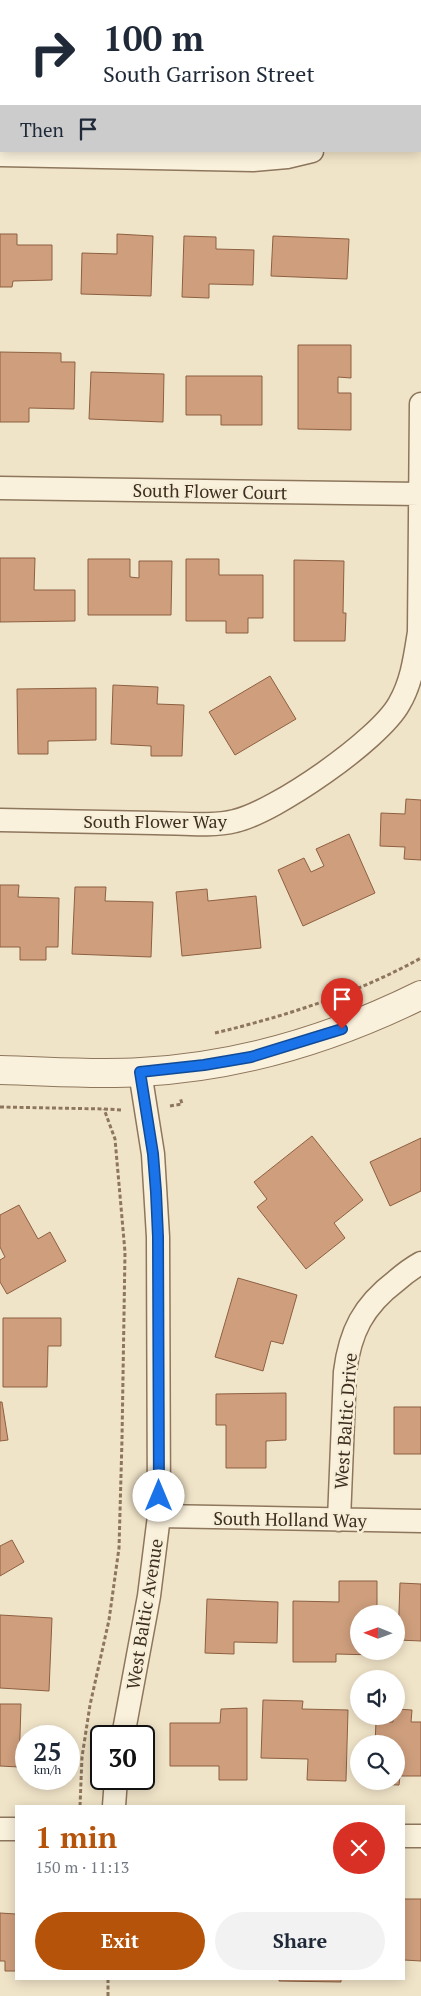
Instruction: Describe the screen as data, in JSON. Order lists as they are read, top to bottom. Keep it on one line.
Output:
{"streets":{"street":["South Flower Court","South Flower Way","West Baltic Drive","South Holland Way","West Baltic Avenue"]},"crossings":[["South Flower Court","South Flower Way"],["West Baltic Drive","South Holland Way"],["South Holland Way","West Baltic Avenue"]],"north":"left","page":{"turn":["100 m","South Garrison Street"],"then":"Then","speed":"25 km/h","limit":"30","heading":["1 min","150 m · 11:13"],"buttons":["Exit","Share"]}}
